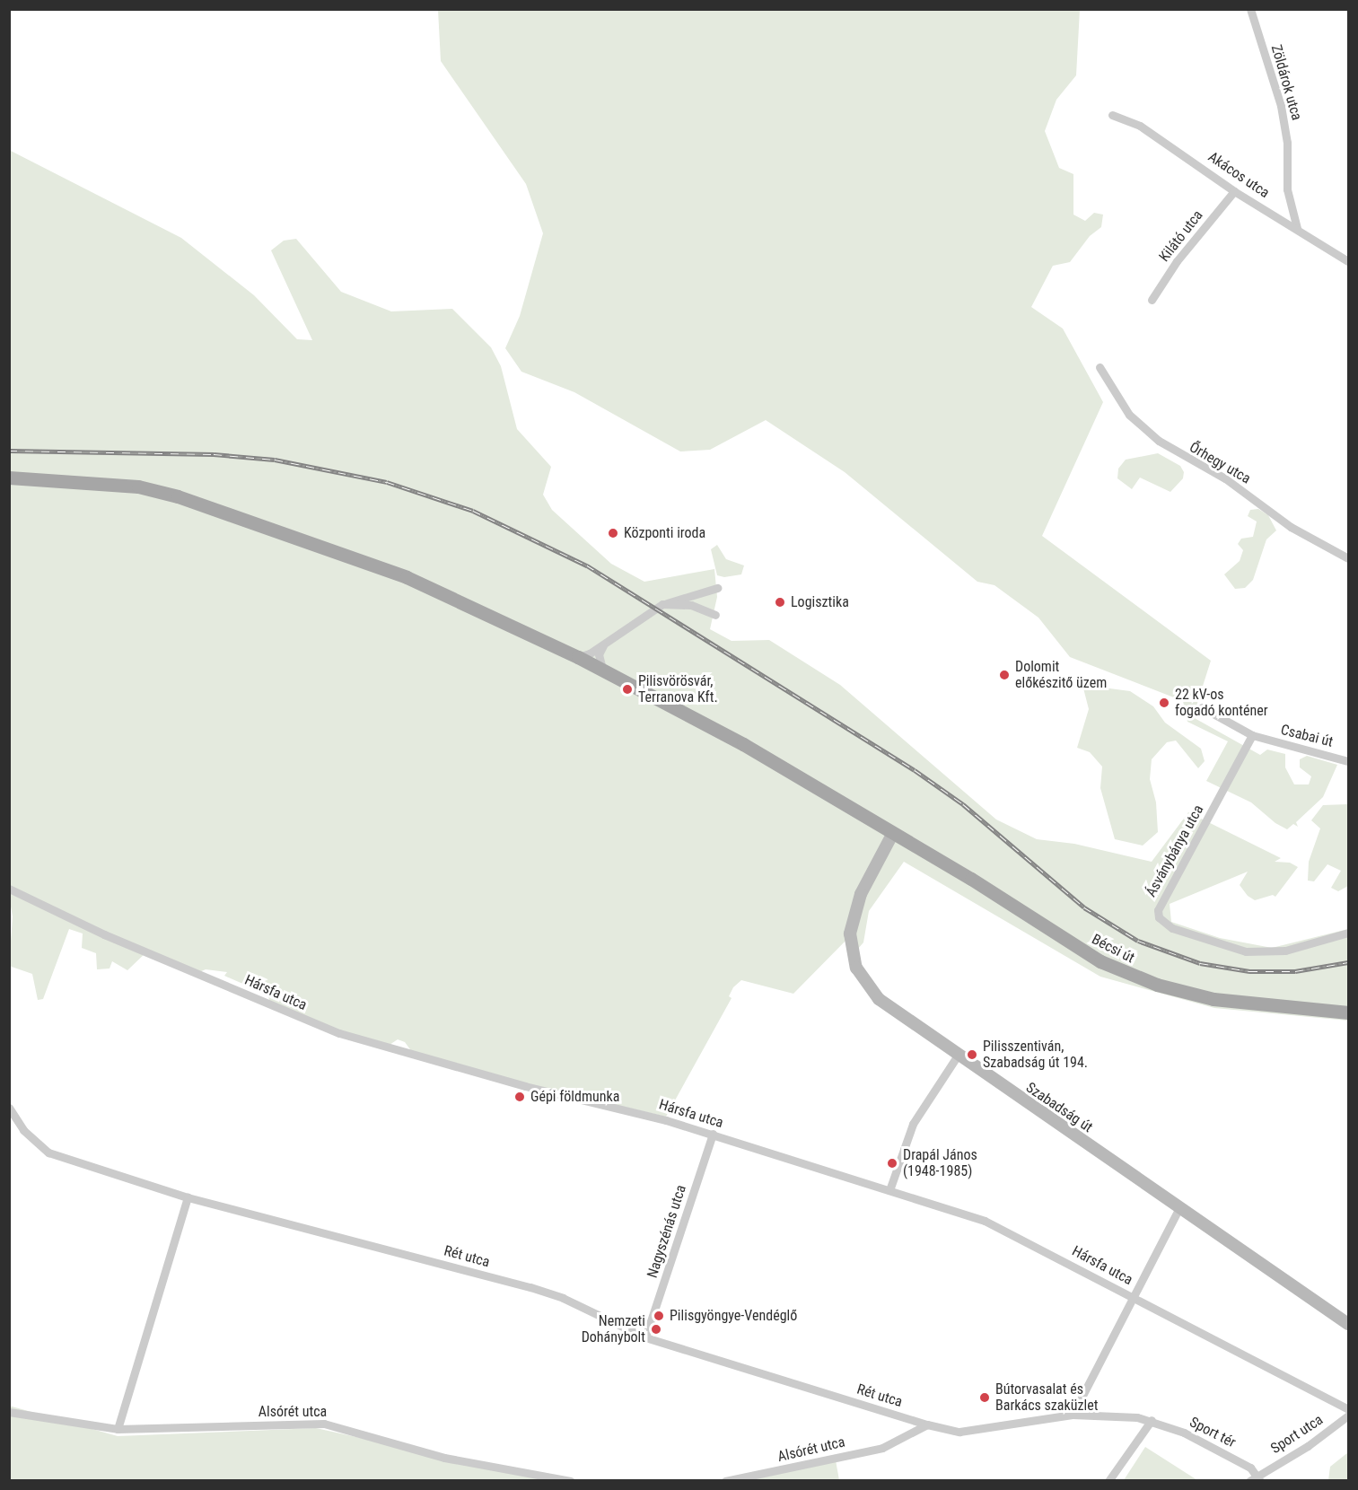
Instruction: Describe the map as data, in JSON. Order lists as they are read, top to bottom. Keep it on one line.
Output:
{"streets":{"main road":["Bécsi út","Szabadság út"],"street":["Zöldárok utca","Akácos utca","Kilátó utca","Őrhegy utca","Csabai út","Ásványbánya utca","Hársfa utca","Nagyszénás utca","Rét utca","Alsórét utca","Sport tér","Sport utca"]},"crossings":[["Zöldárok utca","Akácos utca"],["Akácos utca","Kilátó utca"],["Csabai út","Ásványbánya utca"],["Bécsi út","Szabadság út"],["Hársfa utca","Nagyszénás utca"],["Nagyszénás utca","Rét utca"],["Rét utca","Alsórét utca"],["Rét utca","Sport tér"],["Sport tér","Sport utca"]],"places":["Központi iroda","Logisztika","Dolomit előkészitő üzem","Pilisvörösvár, Terranova Kft.","22 kV-os fogadó konténer","Pilisszentiván, Szabadság út 194.","Gépi földmunka","Drapál János (1948-1985)","Pilisgyöngye-Vendéglő","Nemzeti Dohánybolt","Bútorvasalat és Barkács szaküzlet"]}
